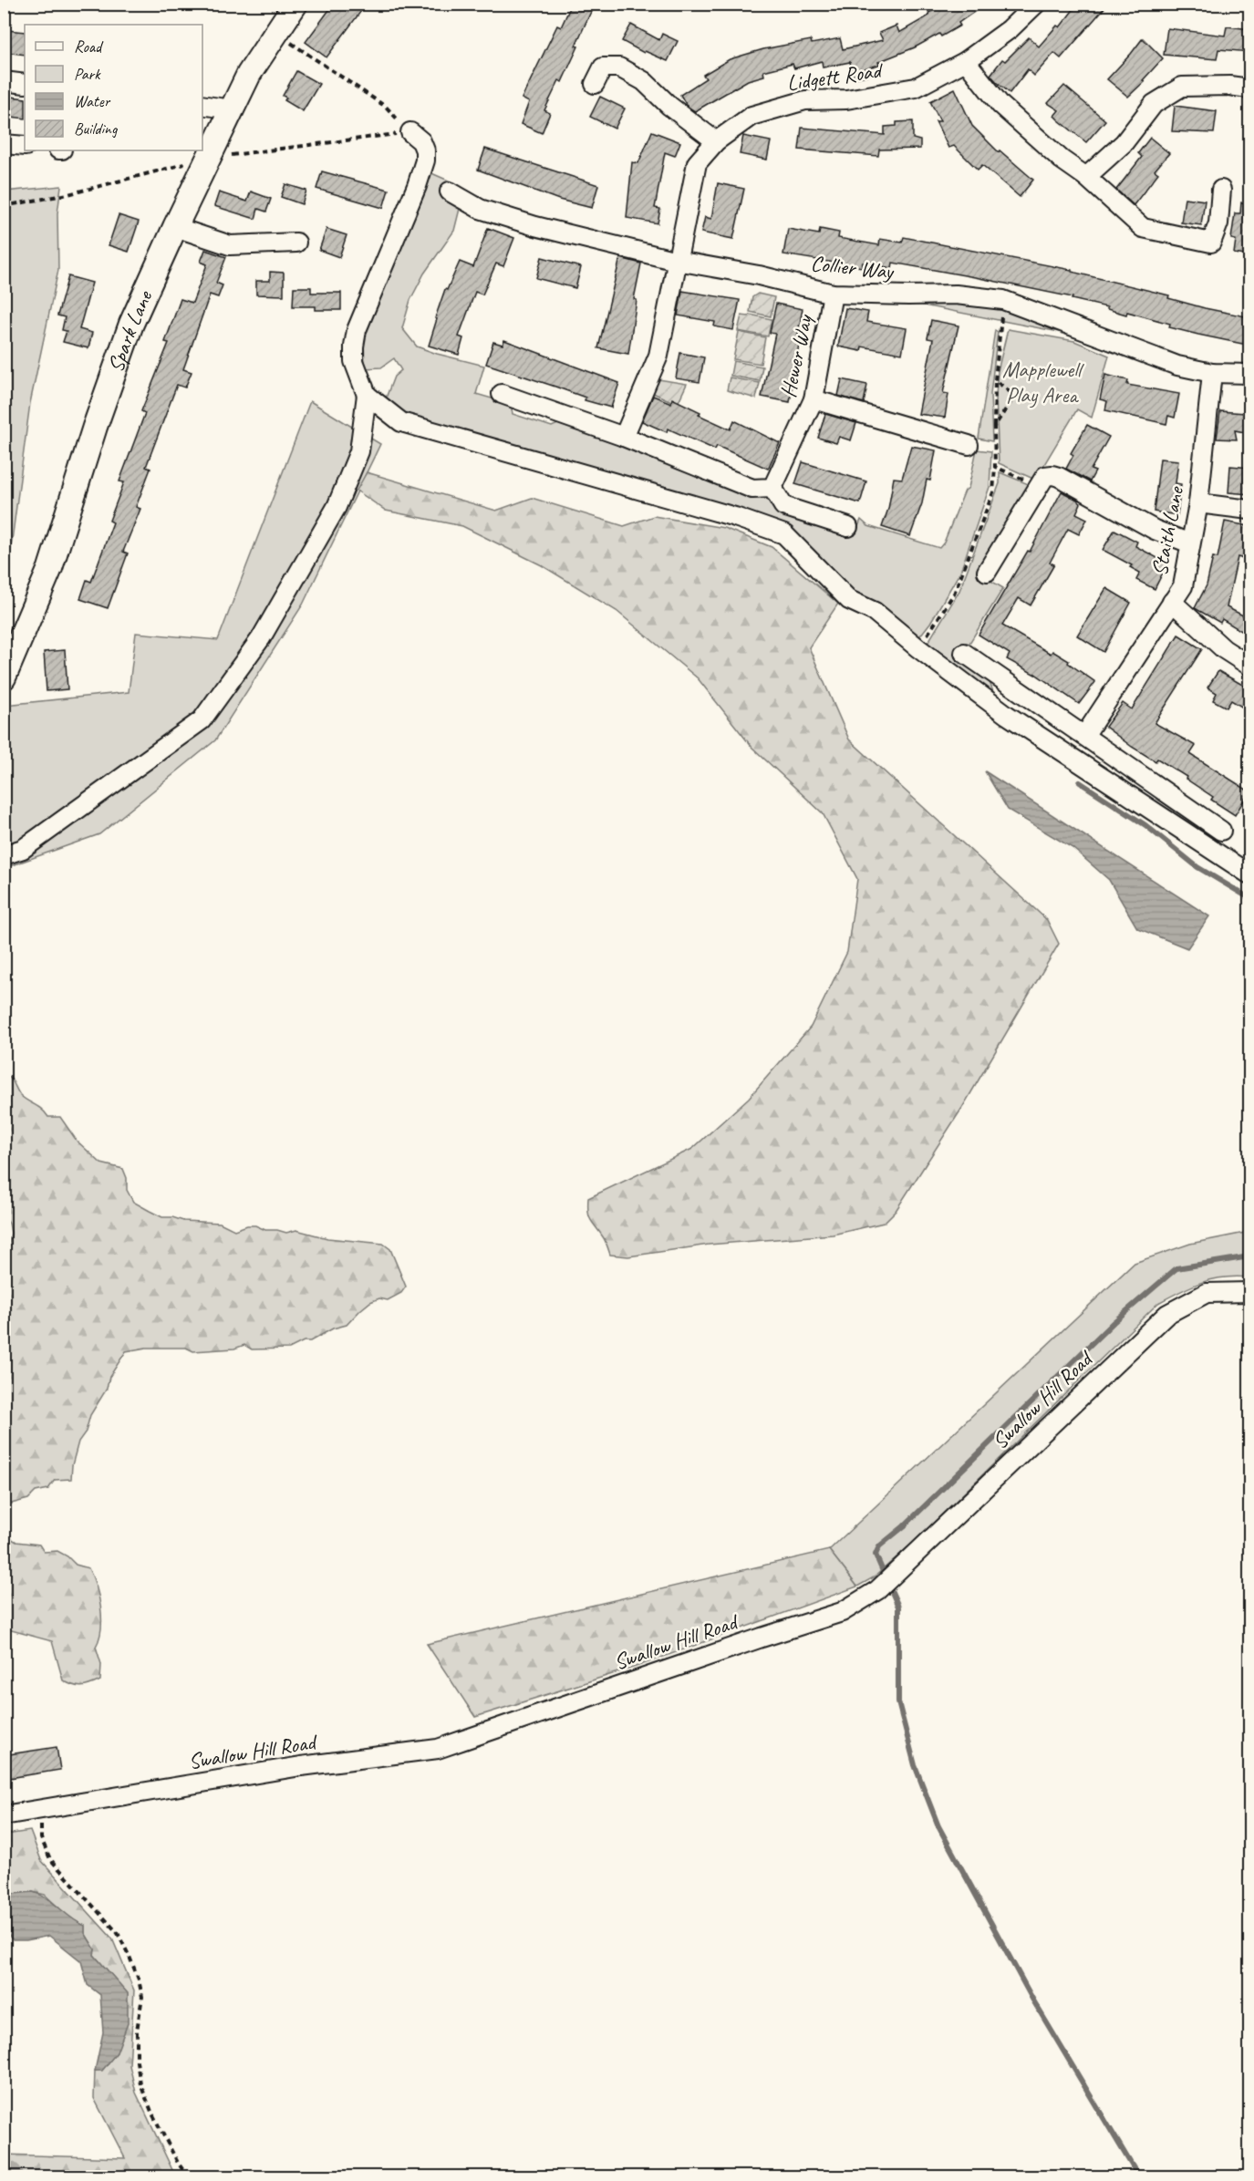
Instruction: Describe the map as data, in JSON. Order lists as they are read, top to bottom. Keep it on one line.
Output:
{"streets":{"main road":["Spark Lane"],"street":["Lidgett Road","Collier Way","Hewer Way","Staith Lane","Swallow Hill Road"]},"crossings":[["Lidgett Road","Collier Way"],["Collier Way","Hewer Way"],["Collier Way","Staith Lane"]],"parks":["Mapplewell Play Area"],"legend":["Road","Park","Water","Building"]}
